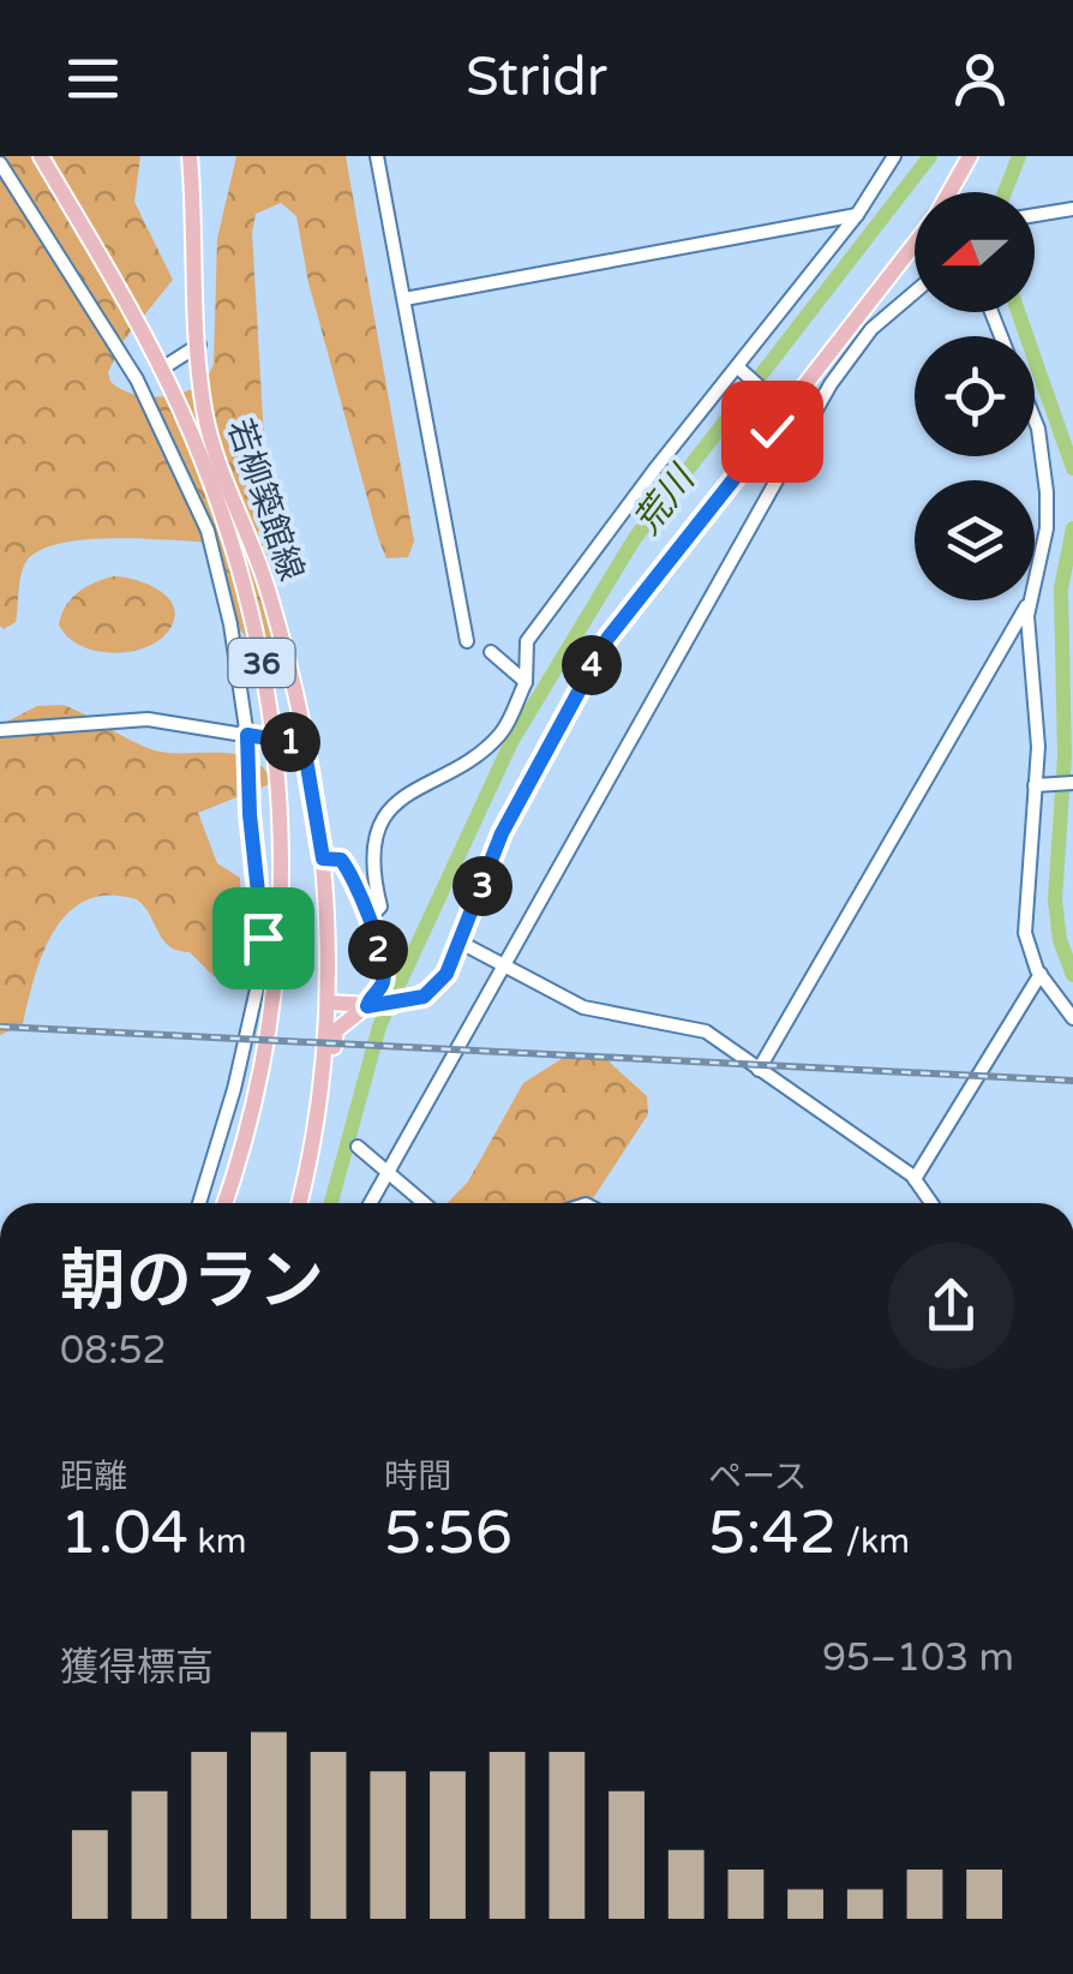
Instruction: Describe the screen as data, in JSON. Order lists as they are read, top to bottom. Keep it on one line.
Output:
{"streets":{"main road":["若柳築館線","36"]},"water":["荒川"],"north":"left","page":{"header":"Stridr","pins":["4","1","3","2"],"heading":["朝のラン","08:52"],"stats":[["距離","1.04 km"],["時間","5:56"],["ペース","5:42 /km"]],"chart":["獲得標高","95–103 m"]}}
